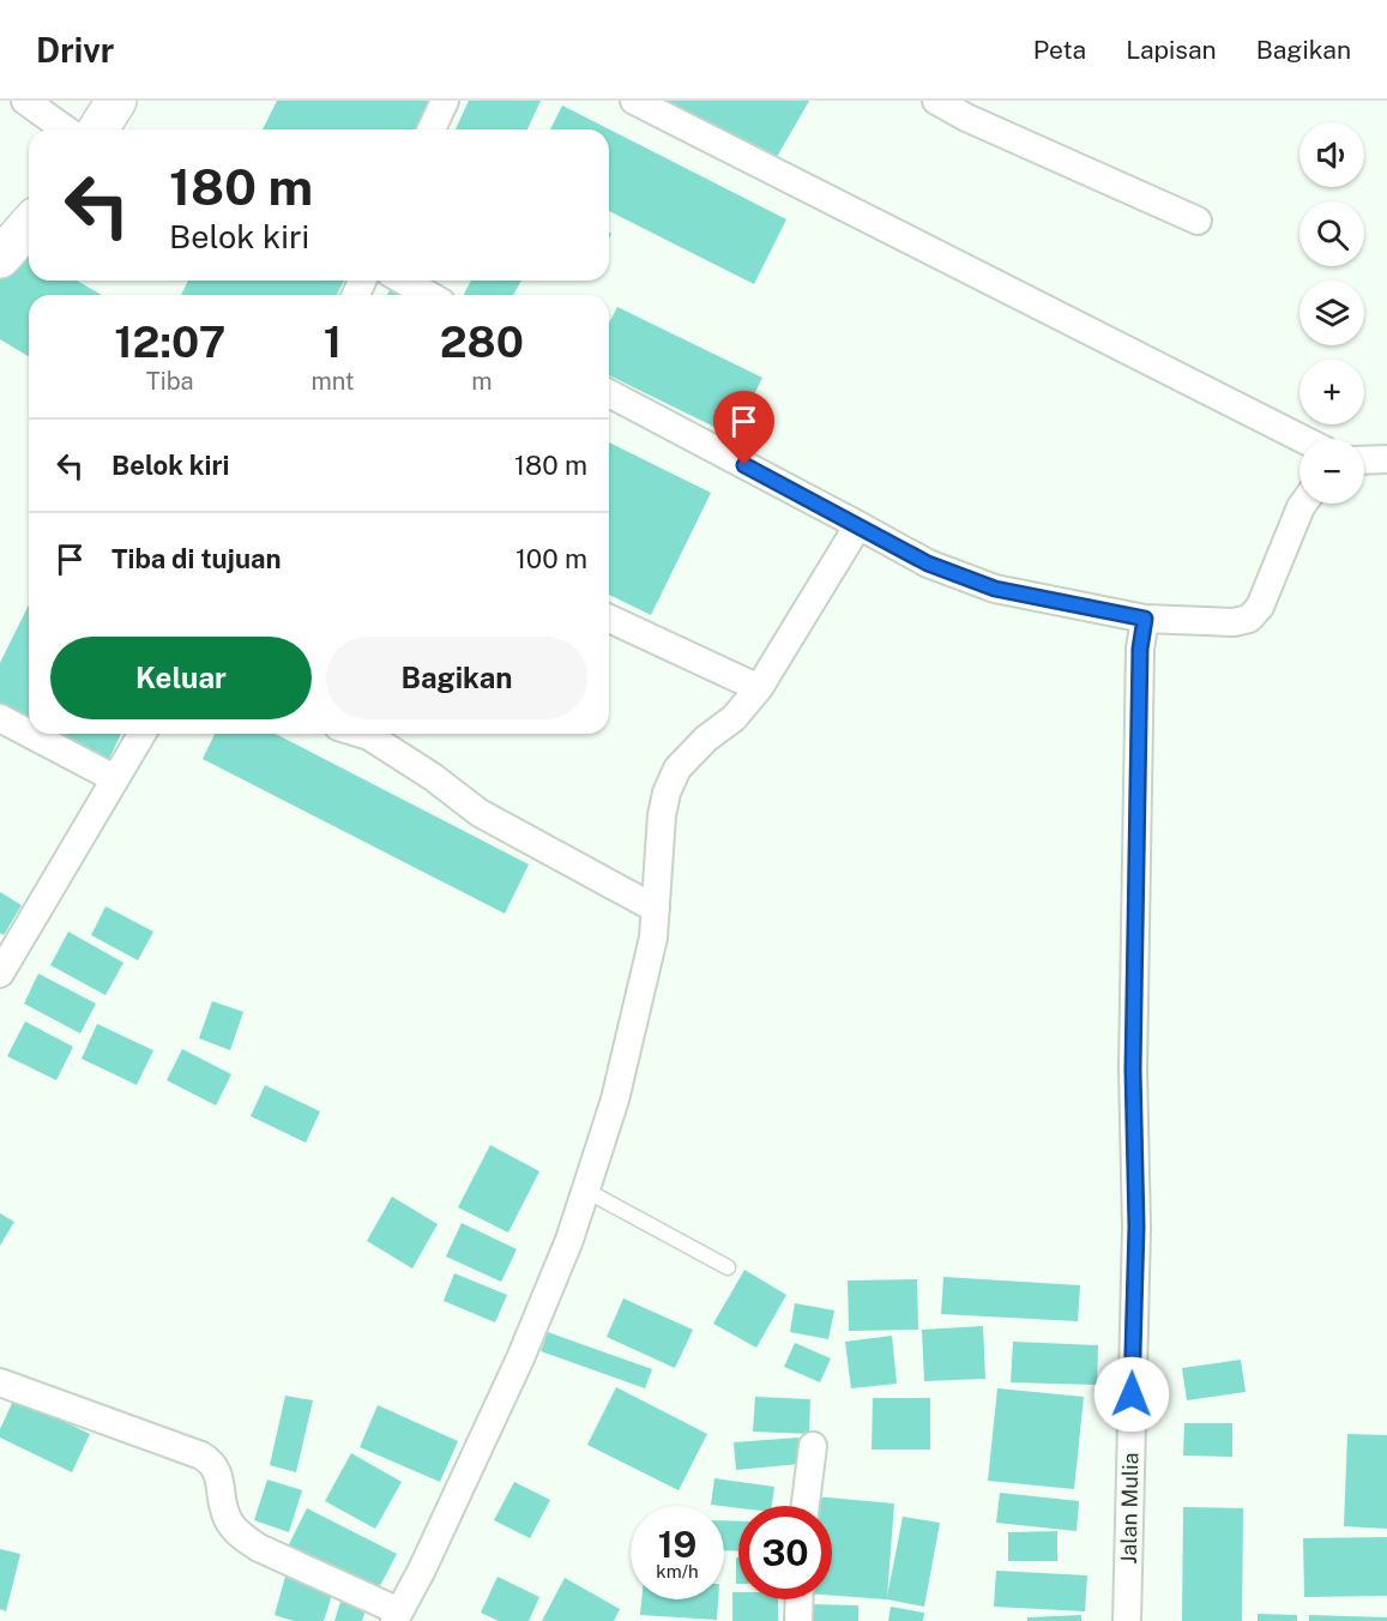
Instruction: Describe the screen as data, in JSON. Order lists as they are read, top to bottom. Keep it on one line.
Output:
{"streets":{"street":["Jalan Mulia"]},"page":{"header":"Drivr","nav":["Peta","Lapisan","Bagikan"],"map_buttons":["+","−"],"turn":["180 m","Belok kiri"],"eta":["12:07","Tiba","1","mnt","280","m"],"list":[{"name":"Belok kiri","value":"180 m"},{"name":"Tiba di tujuan","value":"100 m"}],"buttons":["Keluar","Bagikan"],"speed":"19 km/h","limit":"30"}}
